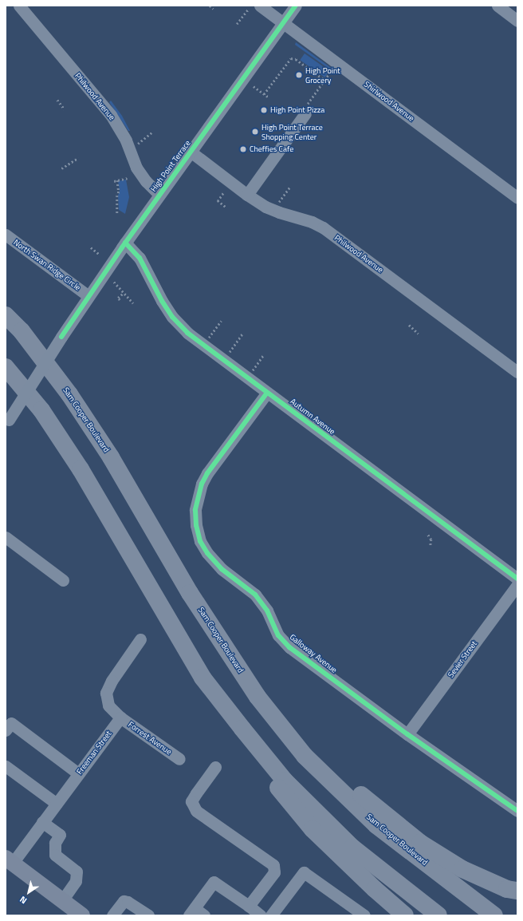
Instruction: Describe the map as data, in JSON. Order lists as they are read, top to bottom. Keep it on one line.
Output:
{"streets":{"highway":["Sam Cooper Boulevard"],"street":["Philwood Avenue","Shirlwood Avenue","High Point Terrace","North Swan Ridge Circle","Autumn Avenue","Galloway Avenue","Sevier Street","Forrest Avenue","Freeman Street"]},"crossings":[["Philwood Avenue","High Point Terrace"],["Shirlwood Avenue","High Point Terrace"],["High Point Terrace","North Swan Ridge Circle"],["High Point Terrace","Autumn Avenue"],["Autumn Avenue","Galloway Avenue"],["Galloway Avenue","Sevier Street"],["Forrest Avenue","Freeman Street"]],"places":["High Point Grocery","High Point Pizza","High Point Terrace Shopping Center","Cheffies Cafe"],"north":"bottom left"}
